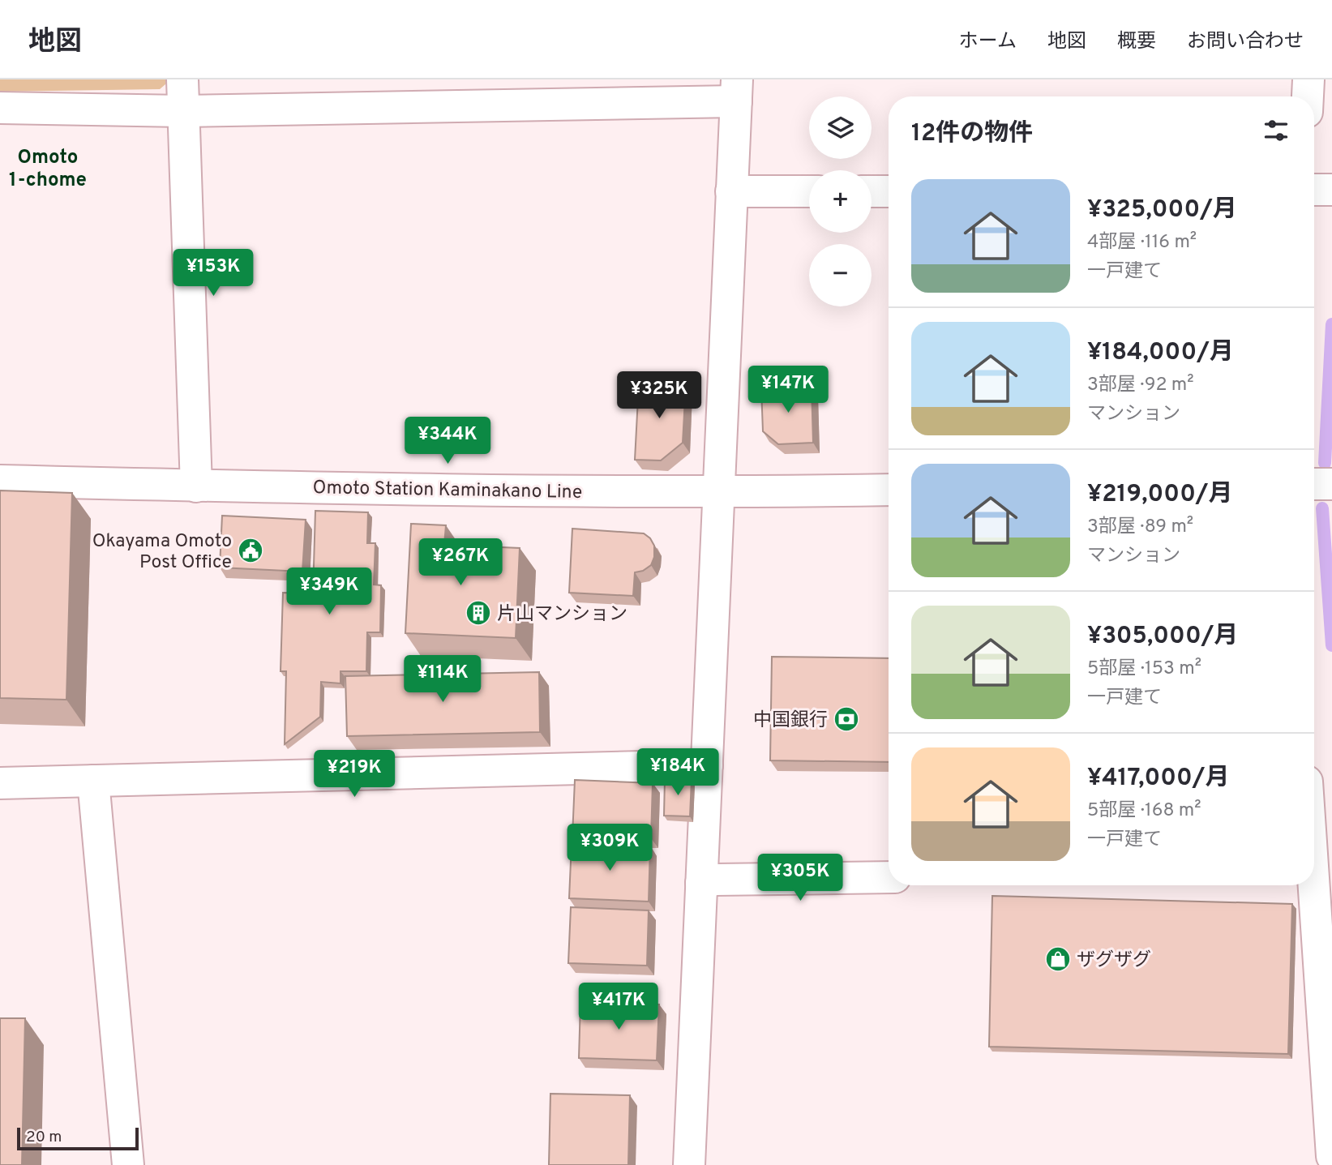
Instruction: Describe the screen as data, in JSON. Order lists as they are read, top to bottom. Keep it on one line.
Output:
{"streets":{"street":["Omoto Station Kaminakano Line"]},"districts":["Omoto 1-chome"],"places":{"public building":["Okayama Omoto Post Office"],"building":["片山マンション"],"bank":["中国銀行"],"shop":["ザグザグ"]},"scale_bar":"20 m","page":{"header":"地図","nav":["ホーム","地図","概要","お問い合わせ"],"map_buttons":["+","−"],"heading":"12件の物件","list":[{"name":"¥325,000/月","note":"4部屋 · 116 m² · 一戸建て"},{"name":"¥184,000/月","note":"3部屋 · 92 m² · マンション"},{"name":"¥219,000/月","note":"3部屋 · 89 m² · マンション"},{"name":"¥305,000/月","note":"5部屋 · 153 m² · 一戸建て"},{"name":"¥417,000/月","note":"5部屋 · 168 m² · 一戸建て"}],"price":["¥153K","¥147K","¥325K","¥344K","¥267K","¥349K","¥114K","¥184K","¥219K","¥309K","¥305K","¥417K"],"scale":"20 m"}}
